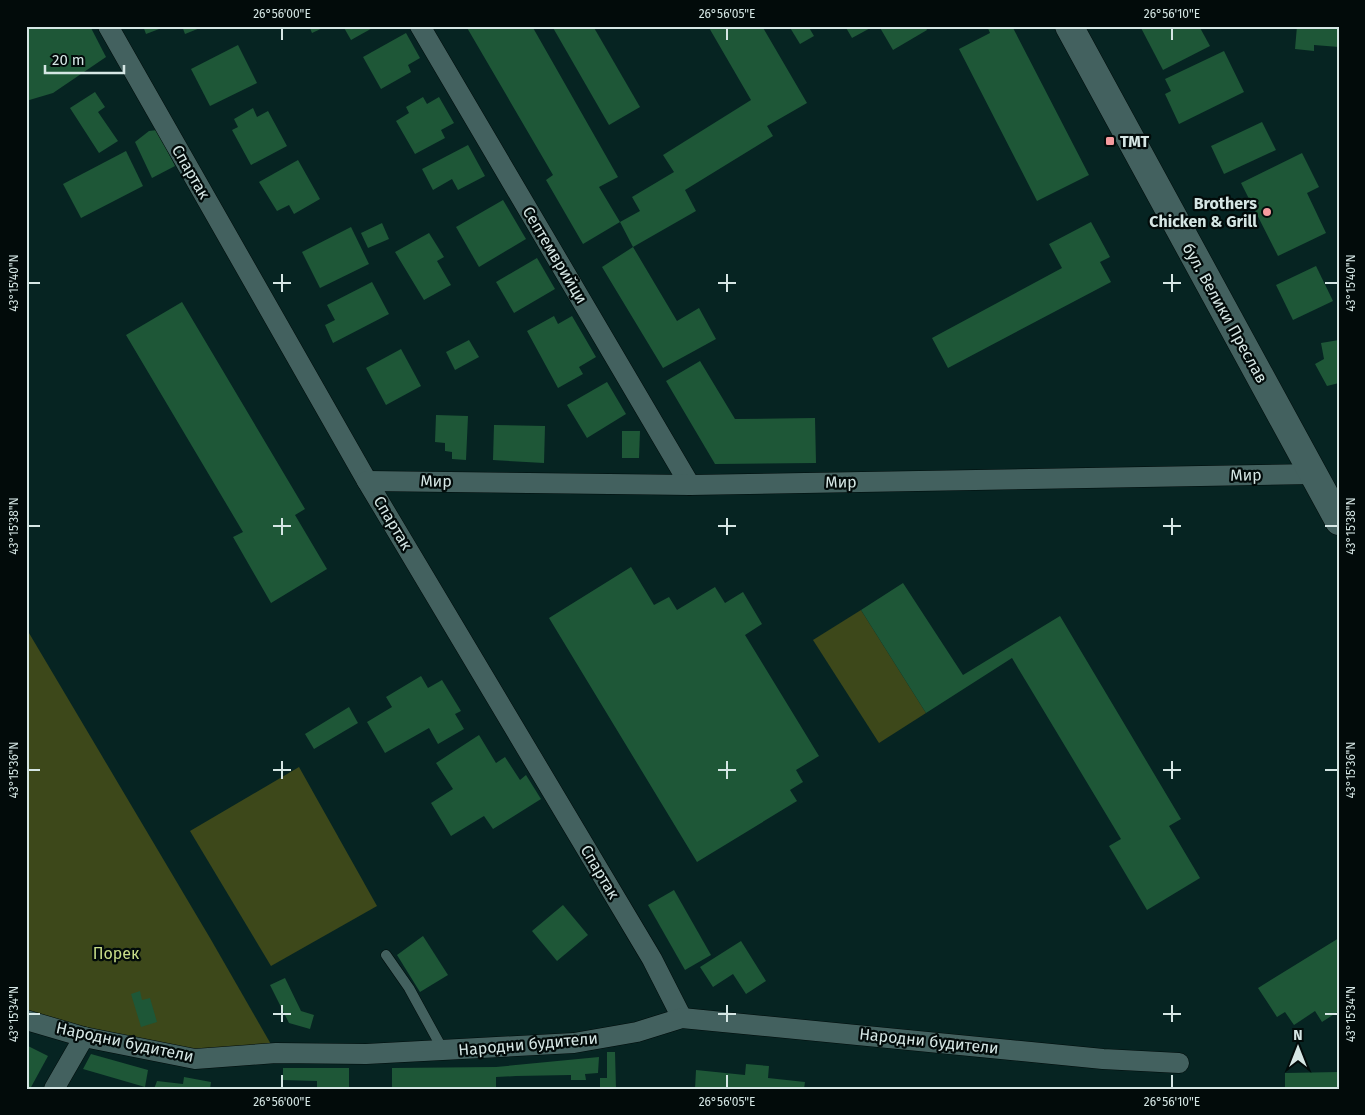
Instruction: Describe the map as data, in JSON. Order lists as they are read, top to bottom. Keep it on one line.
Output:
{"streets":{"main road":["бул. Велики Преслав"],"street":["Спартак","Септемврийци","Мир","Народни будители"]},"crossings":[["Спартак","Мир"],["Спартак","Народни будители"],["Септемврийци","Мир"],["бул. Велики Преслав","Мир"]],"parks":["Порек"],"places":{"transit":["ТМТ"],"other":["Brothers Chicken & Grill"]},"scale_bar":"20 m","north":"top","coordinates":["26°56'00\"E","26°56'05\"E","26°56'10\"E","43°15'40\"N","43°15'38\"N","43°15'36\"N","43°15'34\"N"]}
